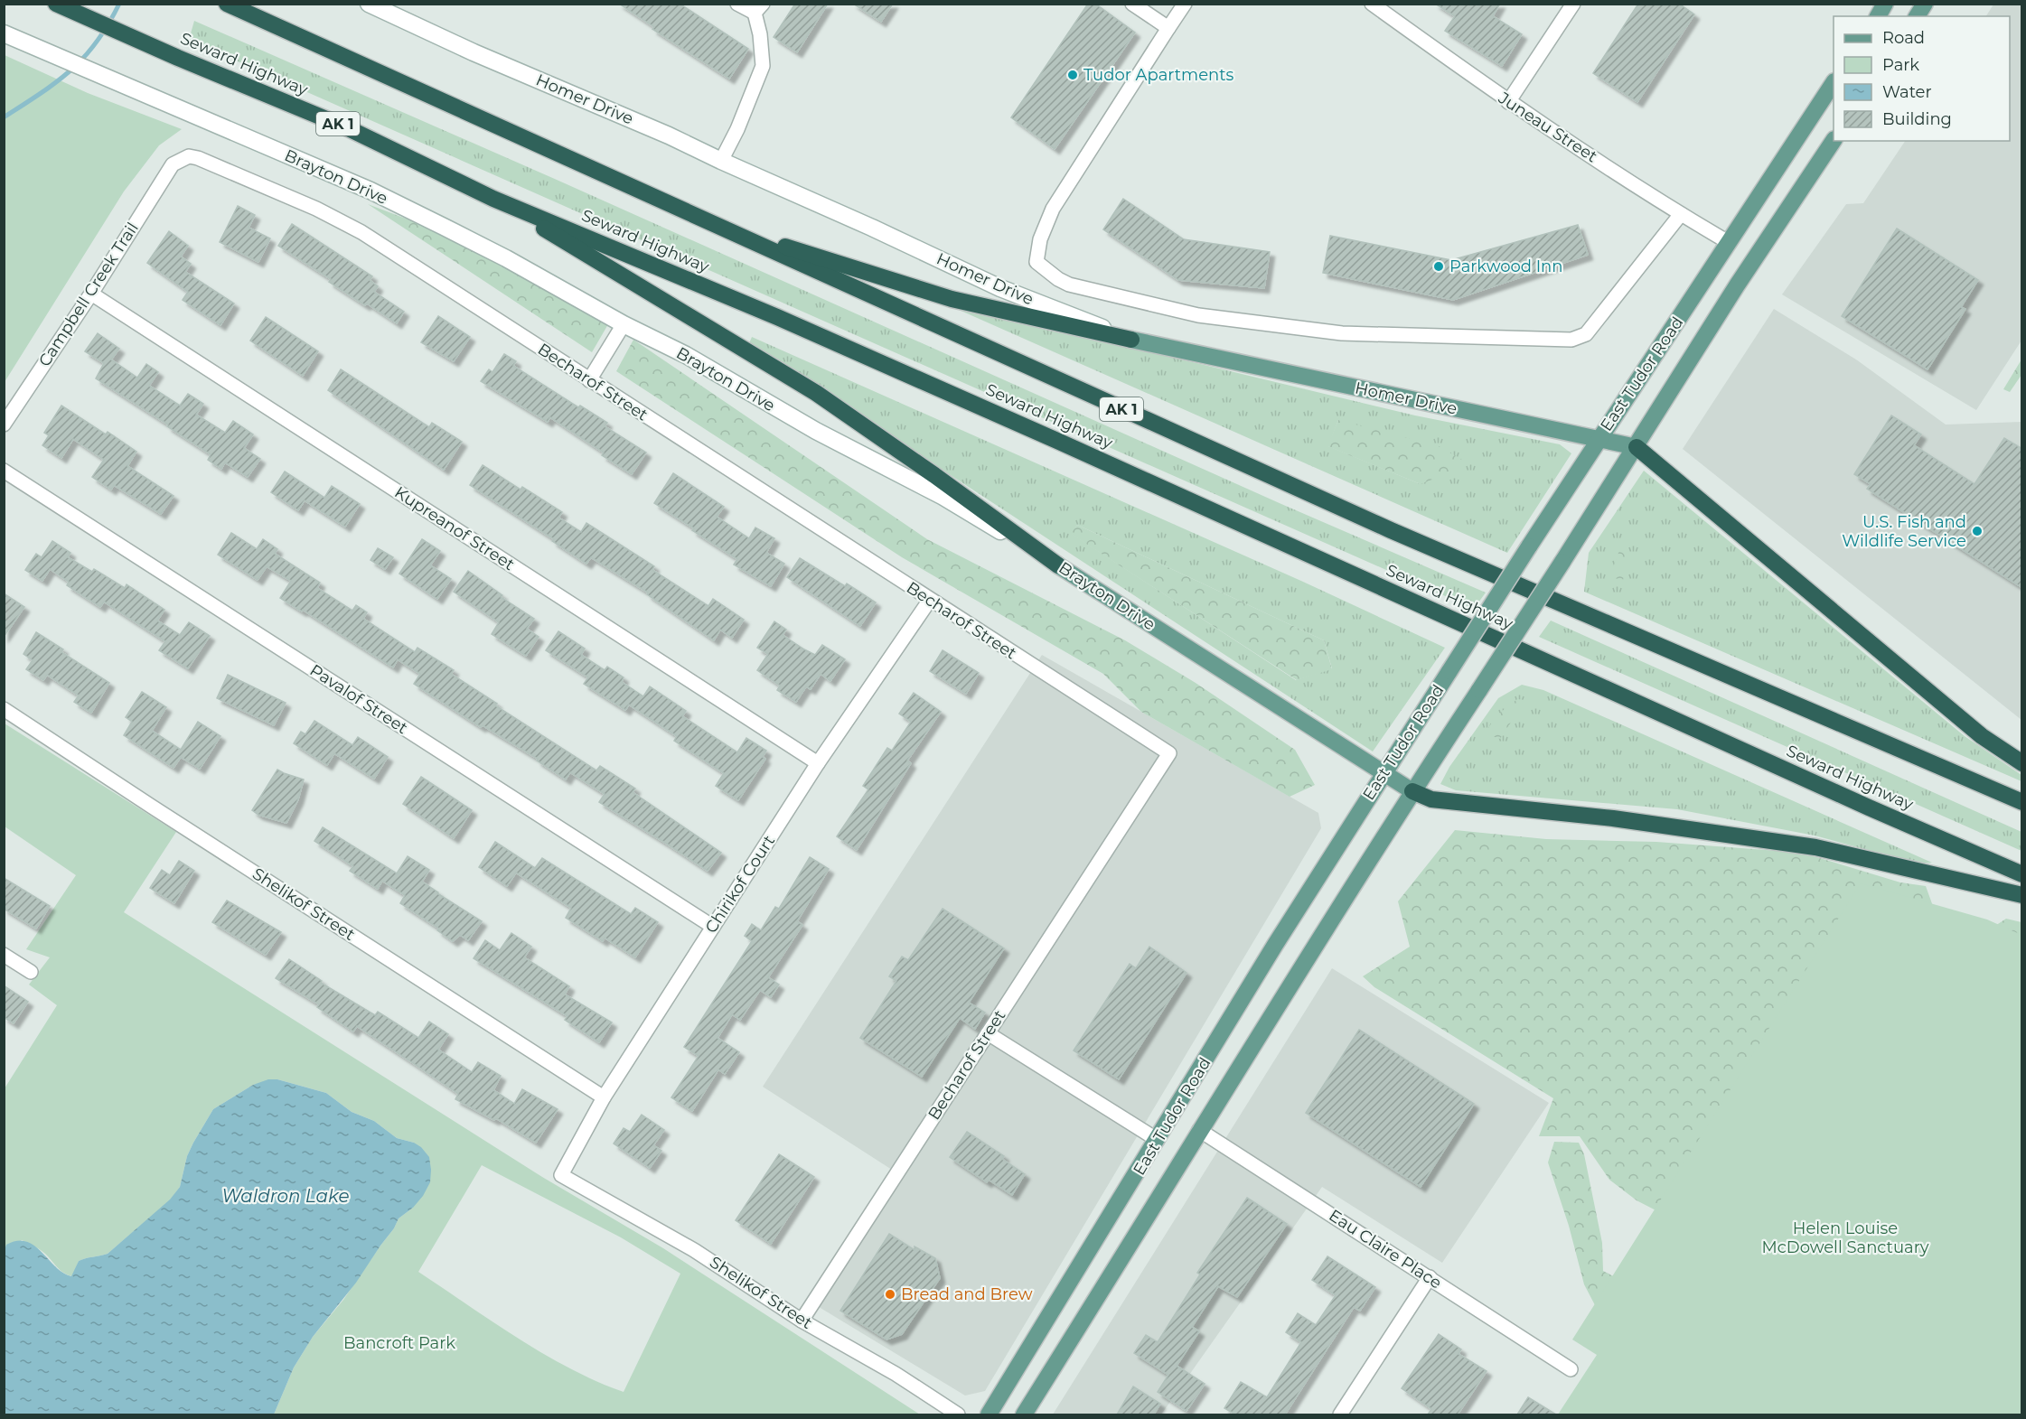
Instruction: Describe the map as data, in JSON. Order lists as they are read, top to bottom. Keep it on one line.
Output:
{"streets":{"highway":["Seward Highway","AK 1"],"main road":["Homer Drive","Brayton Drive","East Tudor Road"],"street":["Juneau Street","Campbell Creek Trail","Becharof Street","Kupreanof Street","Pavalof Street","Chirikof Court","Shelikof Street","Eau Claire Place"]},"crossings":[["Homer Drive","Juneau Street"],["Homer Drive","East Tudor Road"],["Juneau Street","East Tudor Road"],["Brayton Drive","East Tudor Road"],["Campbell Creek Trail","Becharof Street"],["Campbell Creek Trail","Kupreanof Street"],["East Tudor Road","Eau Claire Place"],["Becharof Street","Chirikof Court"],["Becharof Street","Shelikof Street"],["Kupreanof Street","Chirikof Court"],["Pavalof Street","Chirikof Court"],["Chirikof Court","Shelikof Street"]],"water":["Waldron Lake"],"parks":["Helen Louise McDowell Sanctuary","Bancroft Park"],"places":["Tudor Apartments","Parkwood Inn","U.S. Fish and Wildlife Service","Bread and Brew"],"legend":["Road","Park","Water","Building"]}
